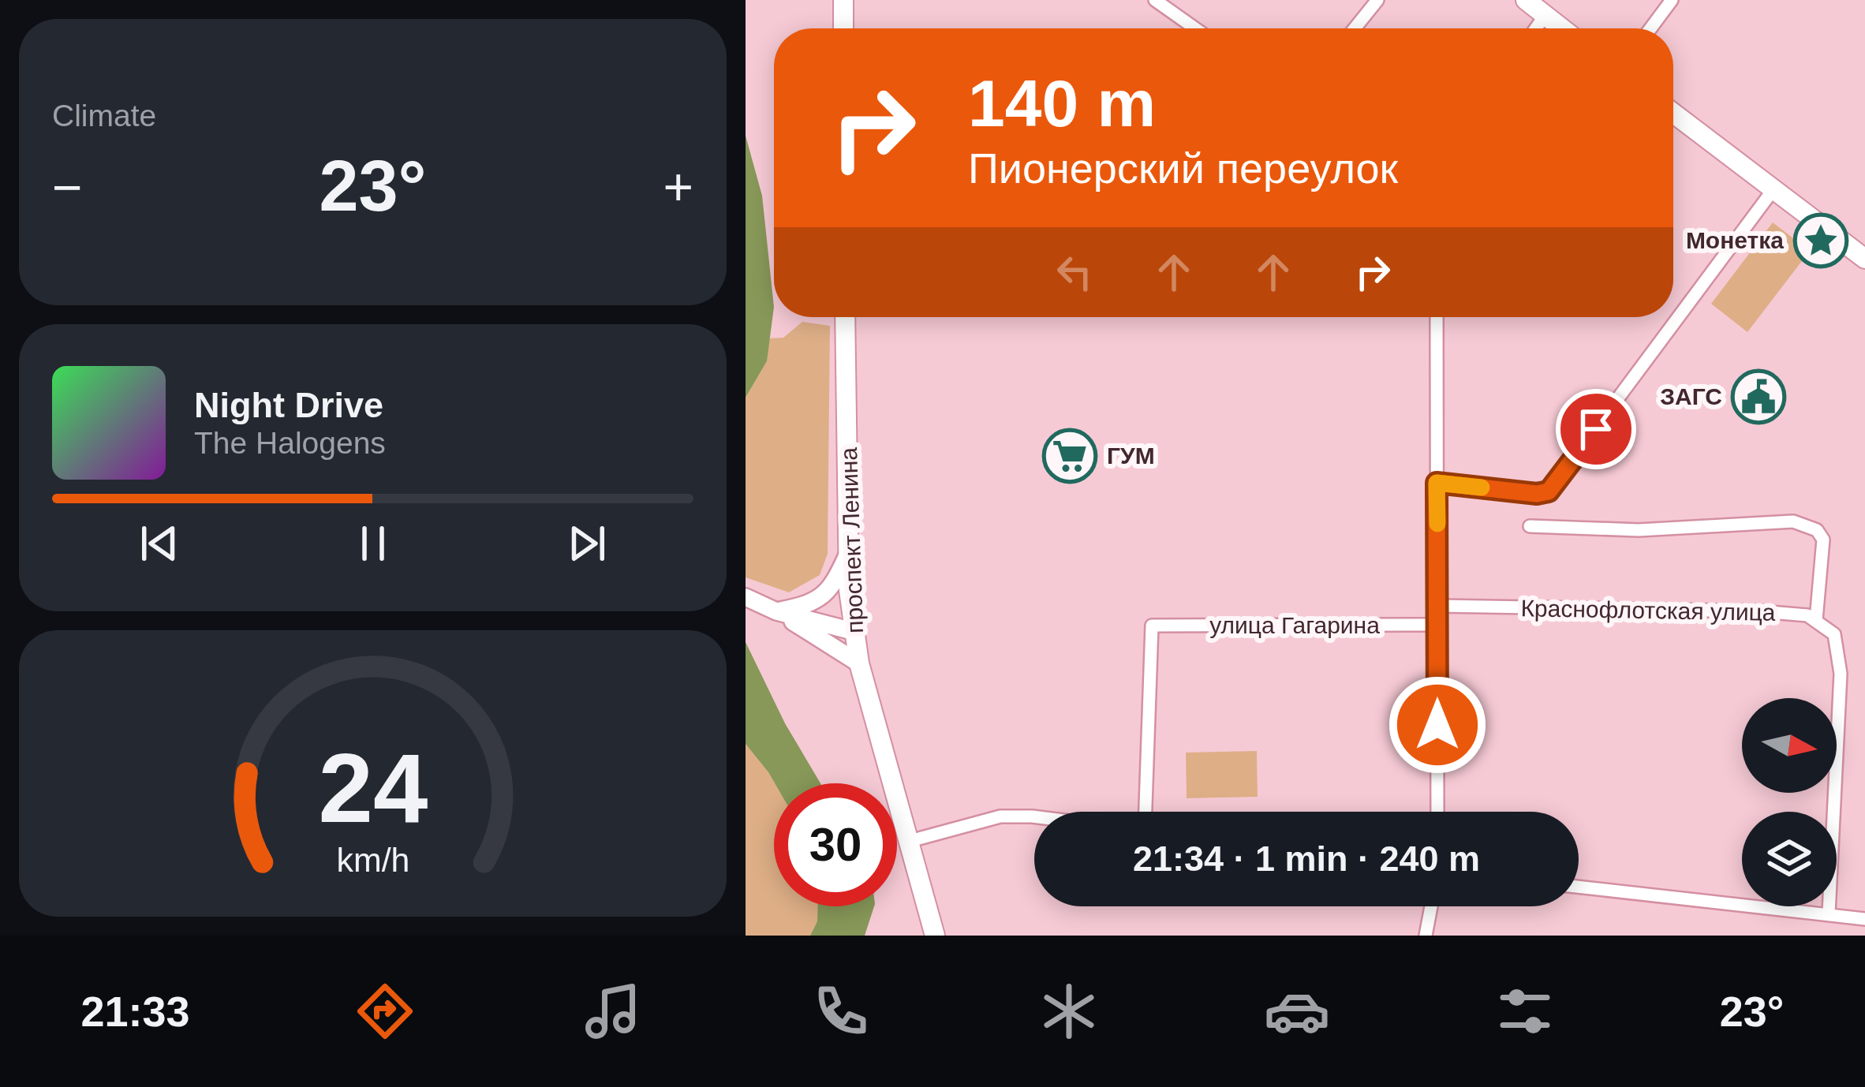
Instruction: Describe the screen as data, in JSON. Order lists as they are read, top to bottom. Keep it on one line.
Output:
{"streets":{"main road":["проспект Ленина"],"street":["Краснофлотская улица","улица Гагарина"]},"places":{"place":["Монетка"],"public building":["ЗАГС"],"supermarket":["ГУМ"]},"north":"right","page":{"tile":"Climate","turn":["140 m","Пионерский переулок"],"heat":["−","23°","+"],"song":["Night Drive","The Halogens"],"limit":"30","trip":"21:34 · 1 min · 240 m","tabs":["21:33","23°"],"gauge":["24","km/h"]}}
